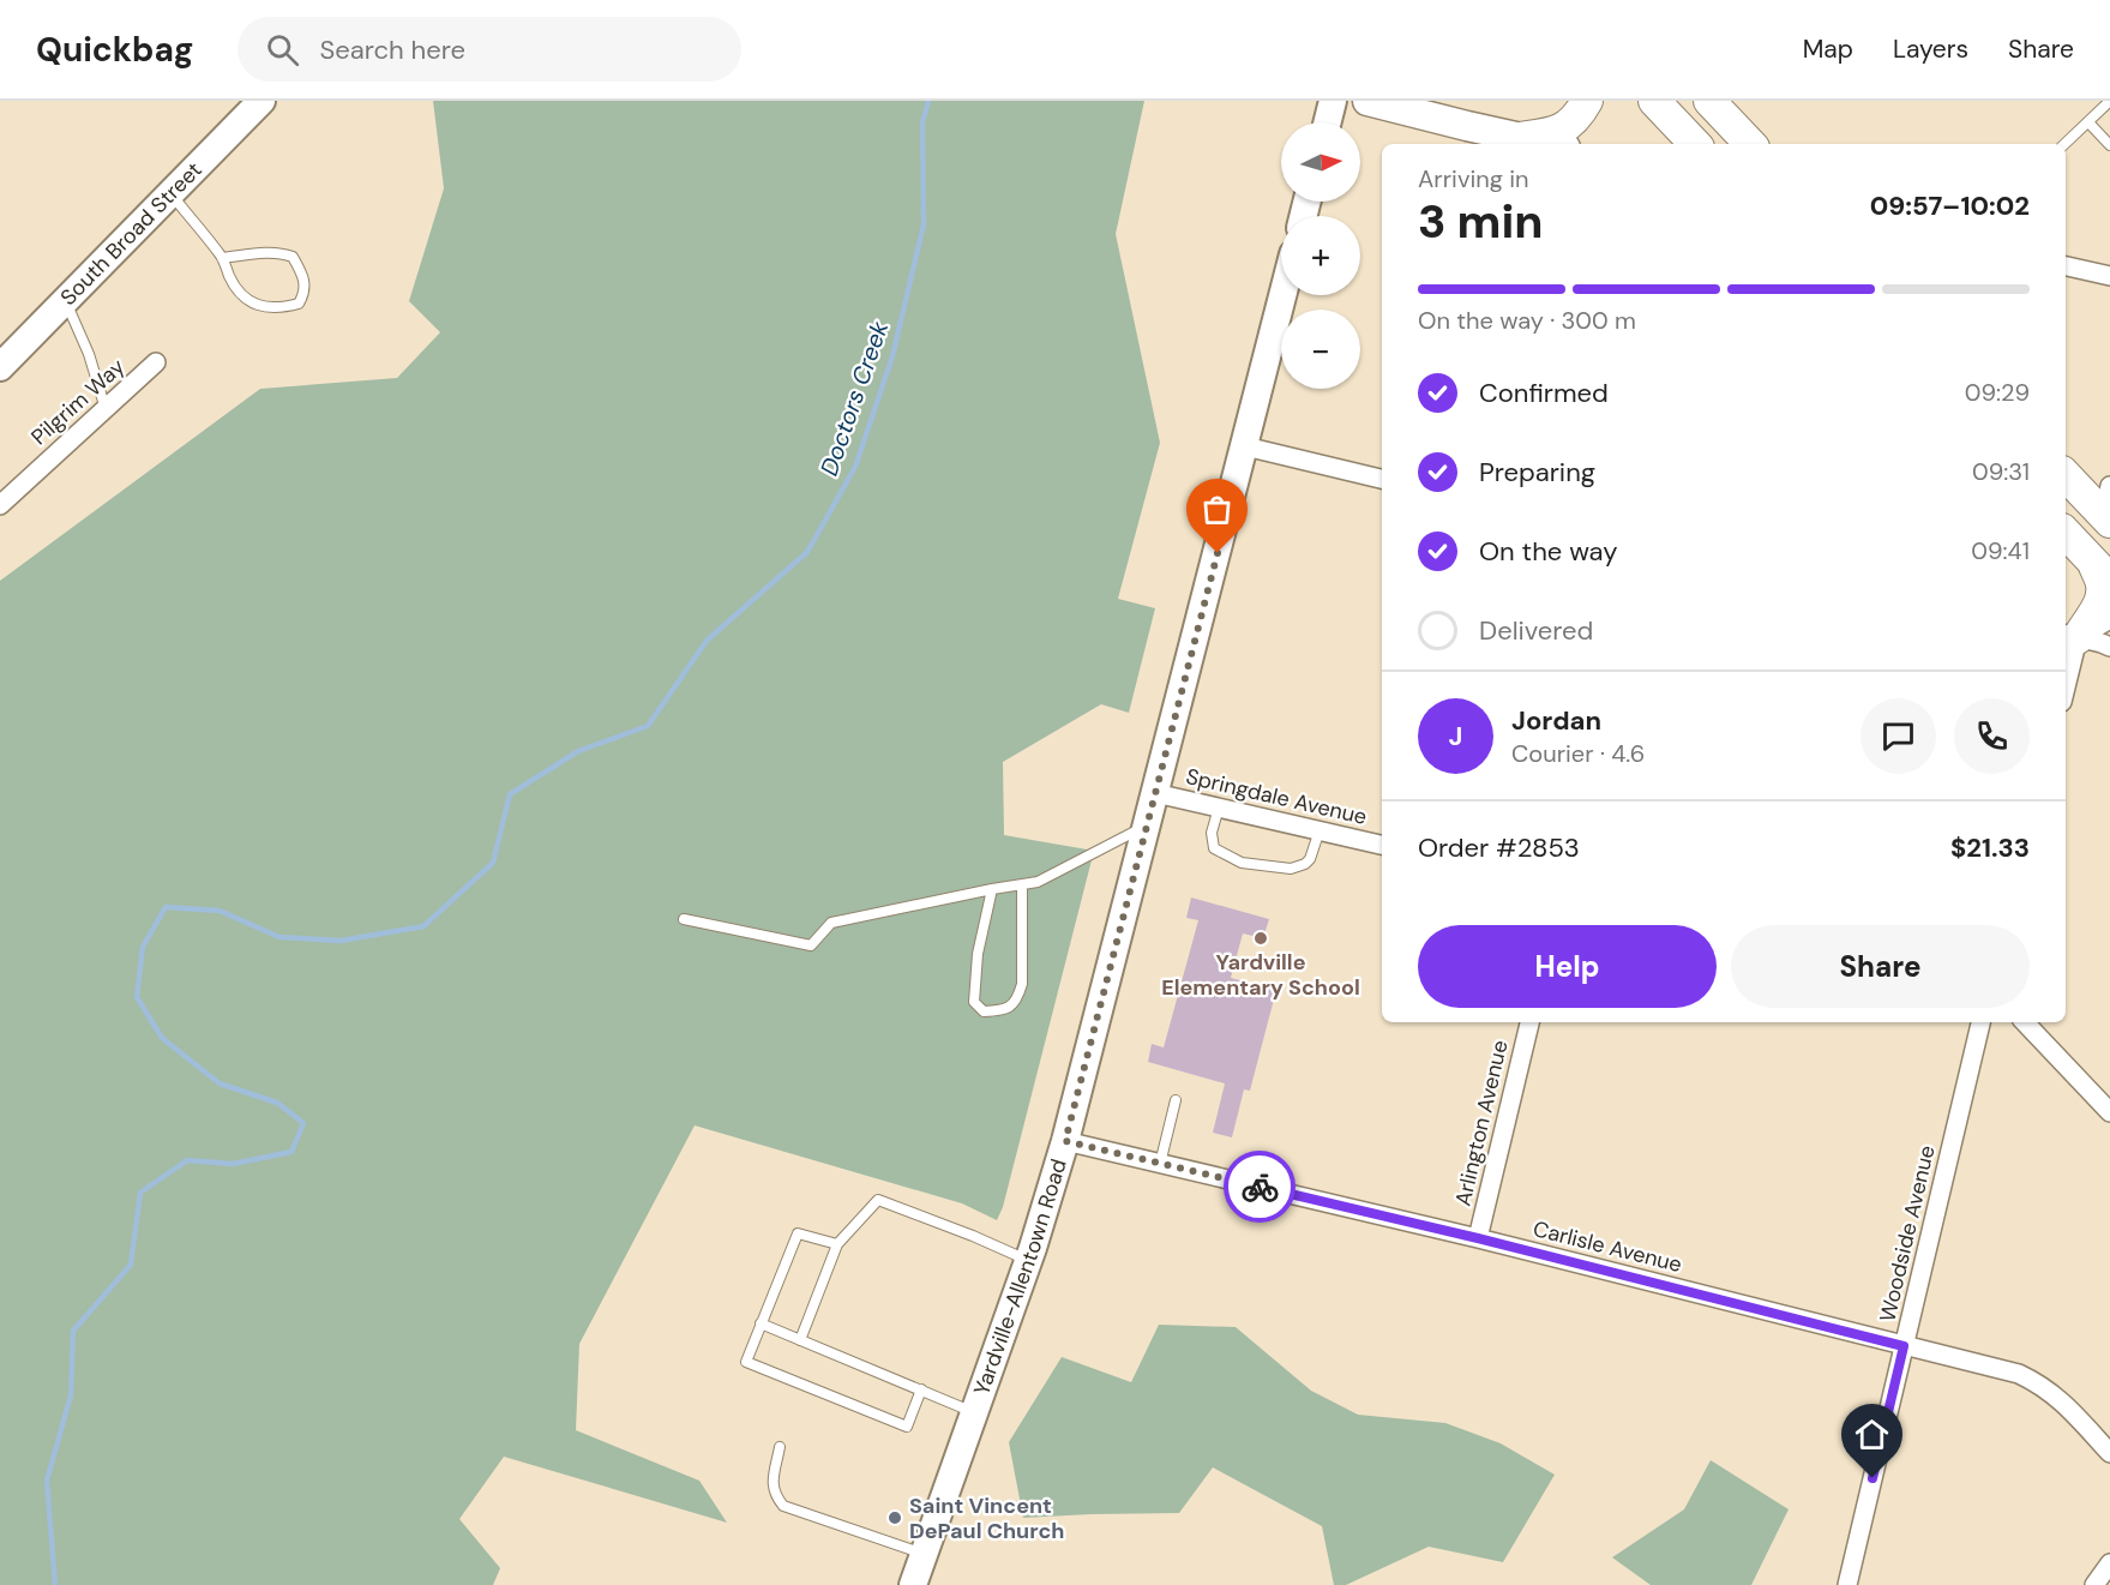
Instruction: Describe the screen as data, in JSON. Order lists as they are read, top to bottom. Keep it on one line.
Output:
{"streets":{"main road":["South Broad Street","Yardville-Allentown Road"],"street":["Pilgrim Way","Springdale Avenue","Arlington Avenue","Woodside Avenue","Carlisle Avenue"]},"crossings":[["Springdale Avenue","Yardville-Allentown Road"],["Arlington Avenue","Carlisle Avenue"],["Woodside Avenue","Carlisle Avenue"],["Carlisle Avenue","Yardville-Allentown Road"]],"water":["Doctors Creek"],"places":["Yardville Elementary School","Saint Vincent DePaul Church"],"north":"right","page":{"header":"Quickbag","search":"Search here","nav":["Map","Layers","Share"],"map_buttons":["+","−"],"heading":["3 min","Arriving in","09:57–10:02"],"panel":["Jordan","Courier · 4.6","Order #2853","$21.33"],"bar":"On the way · 300 m","list":[["Confirmed","09:29"],["Preparing","09:31"],["On the way","09:41"],"Delivered"],"round":"J","buttons":["Help","Share"]}}
